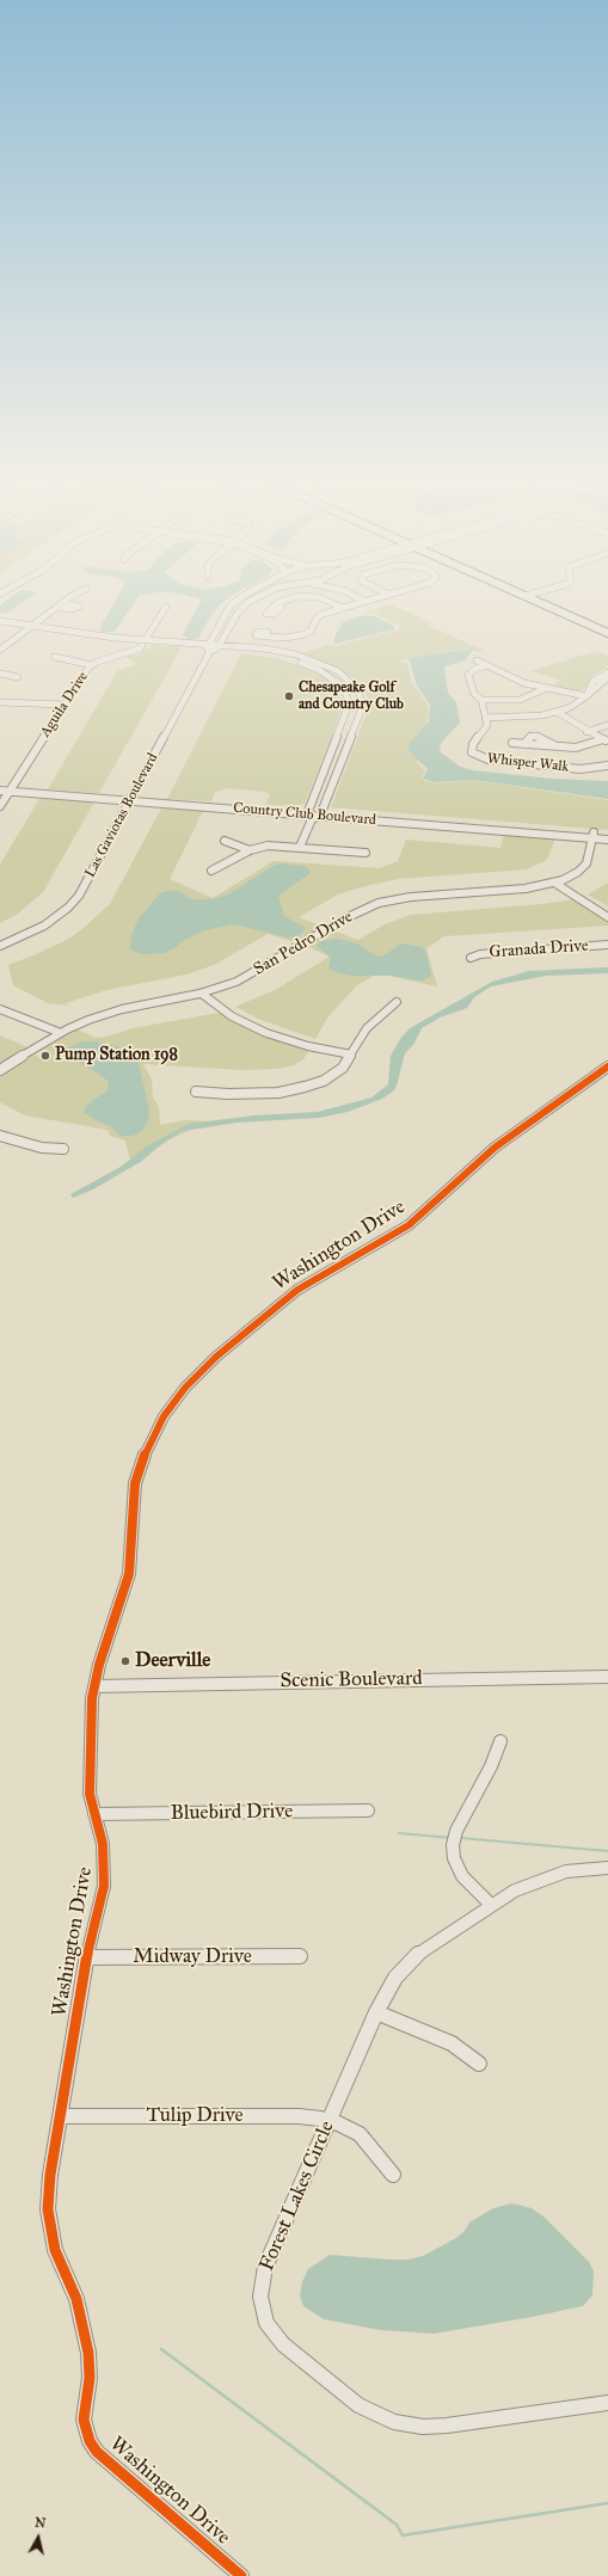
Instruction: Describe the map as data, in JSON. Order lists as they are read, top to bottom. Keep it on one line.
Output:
{"streets":{"street":["Aguila Drive","Whisper Walk","Country Club Boulevard","Las Gaviotas Boulevard","San Pedro Drive","Granada Drive","Washington Drive","Scenic Boulevard","Bluebird Drive","Midway Drive","Tulip Drive","Forest Lakes Circle"]},"crossings":[["Aguila Drive","Country Club Boulevard"],["Country Club Boulevard","Las Gaviotas Boulevard"],["Country Club Boulevard","San Pedro Drive"],["Washington Drive","Scenic Boulevard"],["Washington Drive","Bluebird Drive"],["Washington Drive","Midway Drive"],["Washington Drive","Tulip Drive"],["Tulip Drive","Forest Lakes Circle"]],"places":["Chesapeake Golf and Country Club","Pump Station 198","Deerville"],"north":"top"}
